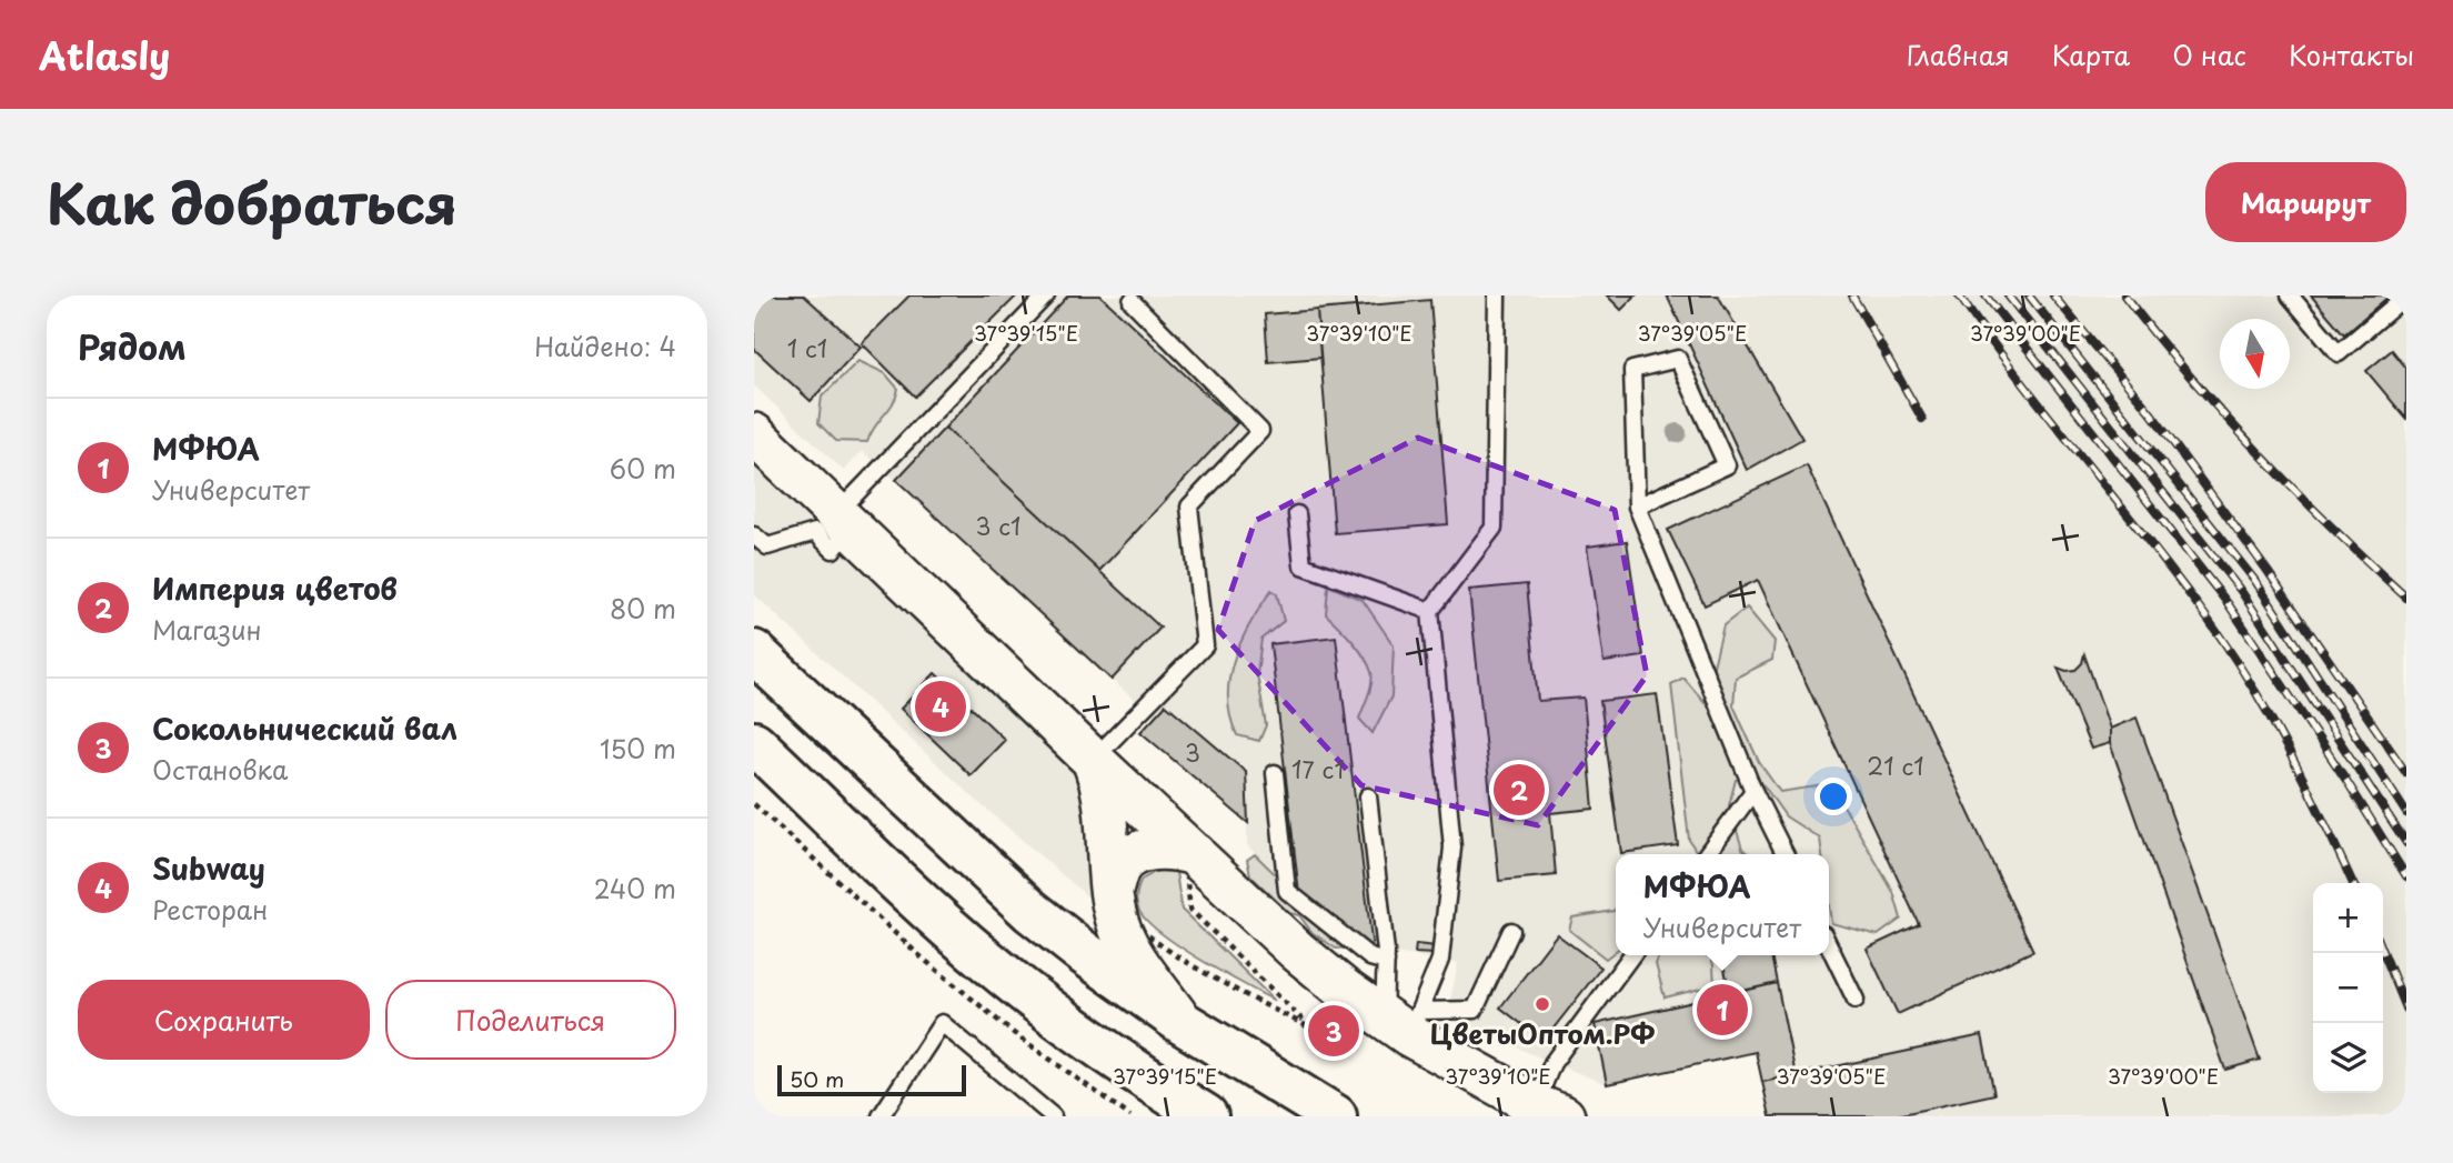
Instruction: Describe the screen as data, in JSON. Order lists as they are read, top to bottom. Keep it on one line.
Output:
{"places":["ЦветыОптом.РФ"],"house_numbers":["1 с1","3 с1","3","21 с1","17 с1"],"scale_bar":"50 m","north":"bottom","page":{"header":"Atlasly","nav":["Главная","Карта","О нас","Контакты"],"title":"Как добраться","buttons":["Маршрут",["Сохранить","Поделиться"]],"heading":["Рядом","Найдено: 4"],"list":[{"mark":"1","name":"МФЮА","note":"Университет","value":"60 m"},{"mark":"2","name":"Империя цветов","note":"Магазин","value":"80 m"},{"mark":"3","name":"Сокольнический вал","note":"Остановка","value":"150 m"},{"mark":"4","name":"Subway","note":"Ресторан","value":"240 m"}],"pins":["4","2","1","3"],"popup":["МФЮА","Университет"],"map_buttons":["+","−"],"scale":"50 m"},"coordinates":["37°39'15\"E","37°39'10\"E","37°39'05\"E","37°39'00\"E"]}
